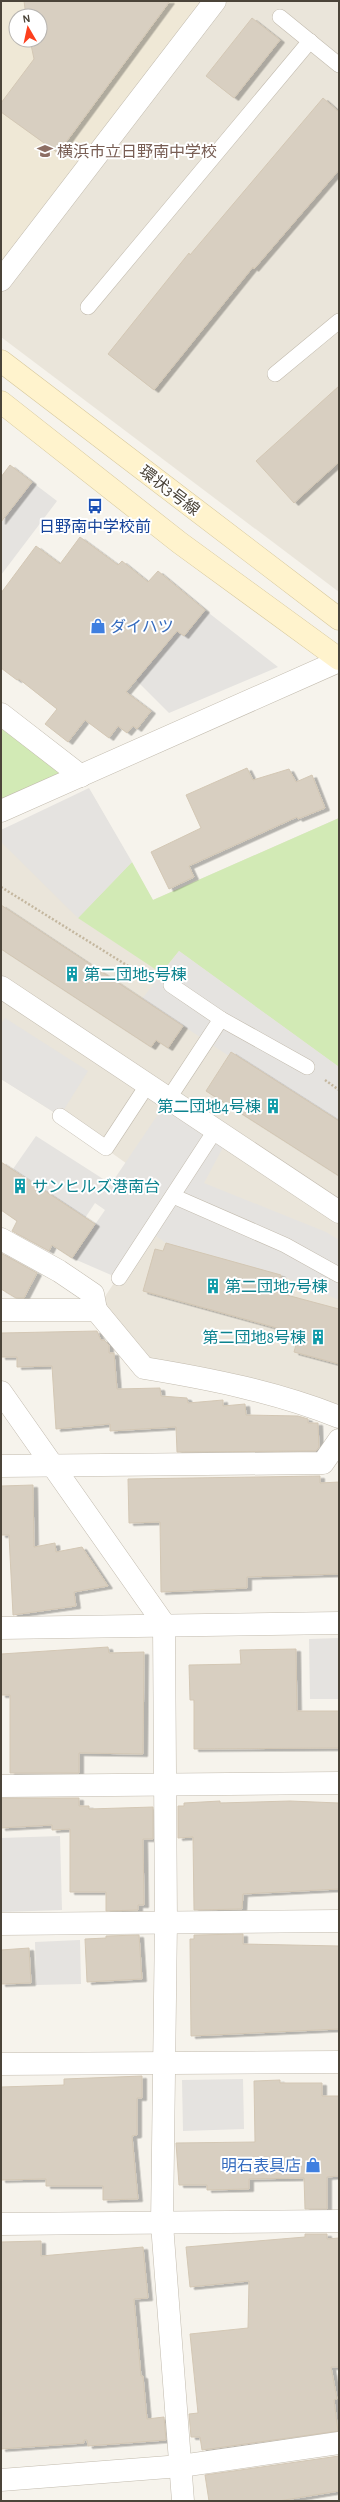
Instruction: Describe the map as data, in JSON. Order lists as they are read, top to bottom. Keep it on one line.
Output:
{"streets":{"street":["環状3号線"]},"places":{"school or university":["横浜市立日野南中学校"],"bus stop":["日野南中学校前"],"shop":["ダイハツ","明石表具店"],"building":["第二団地5号棟","第二団地4号棟","サンヒルズ港南台","第二団地7号棟","第二団地8号棟"]},"north":"top"}
